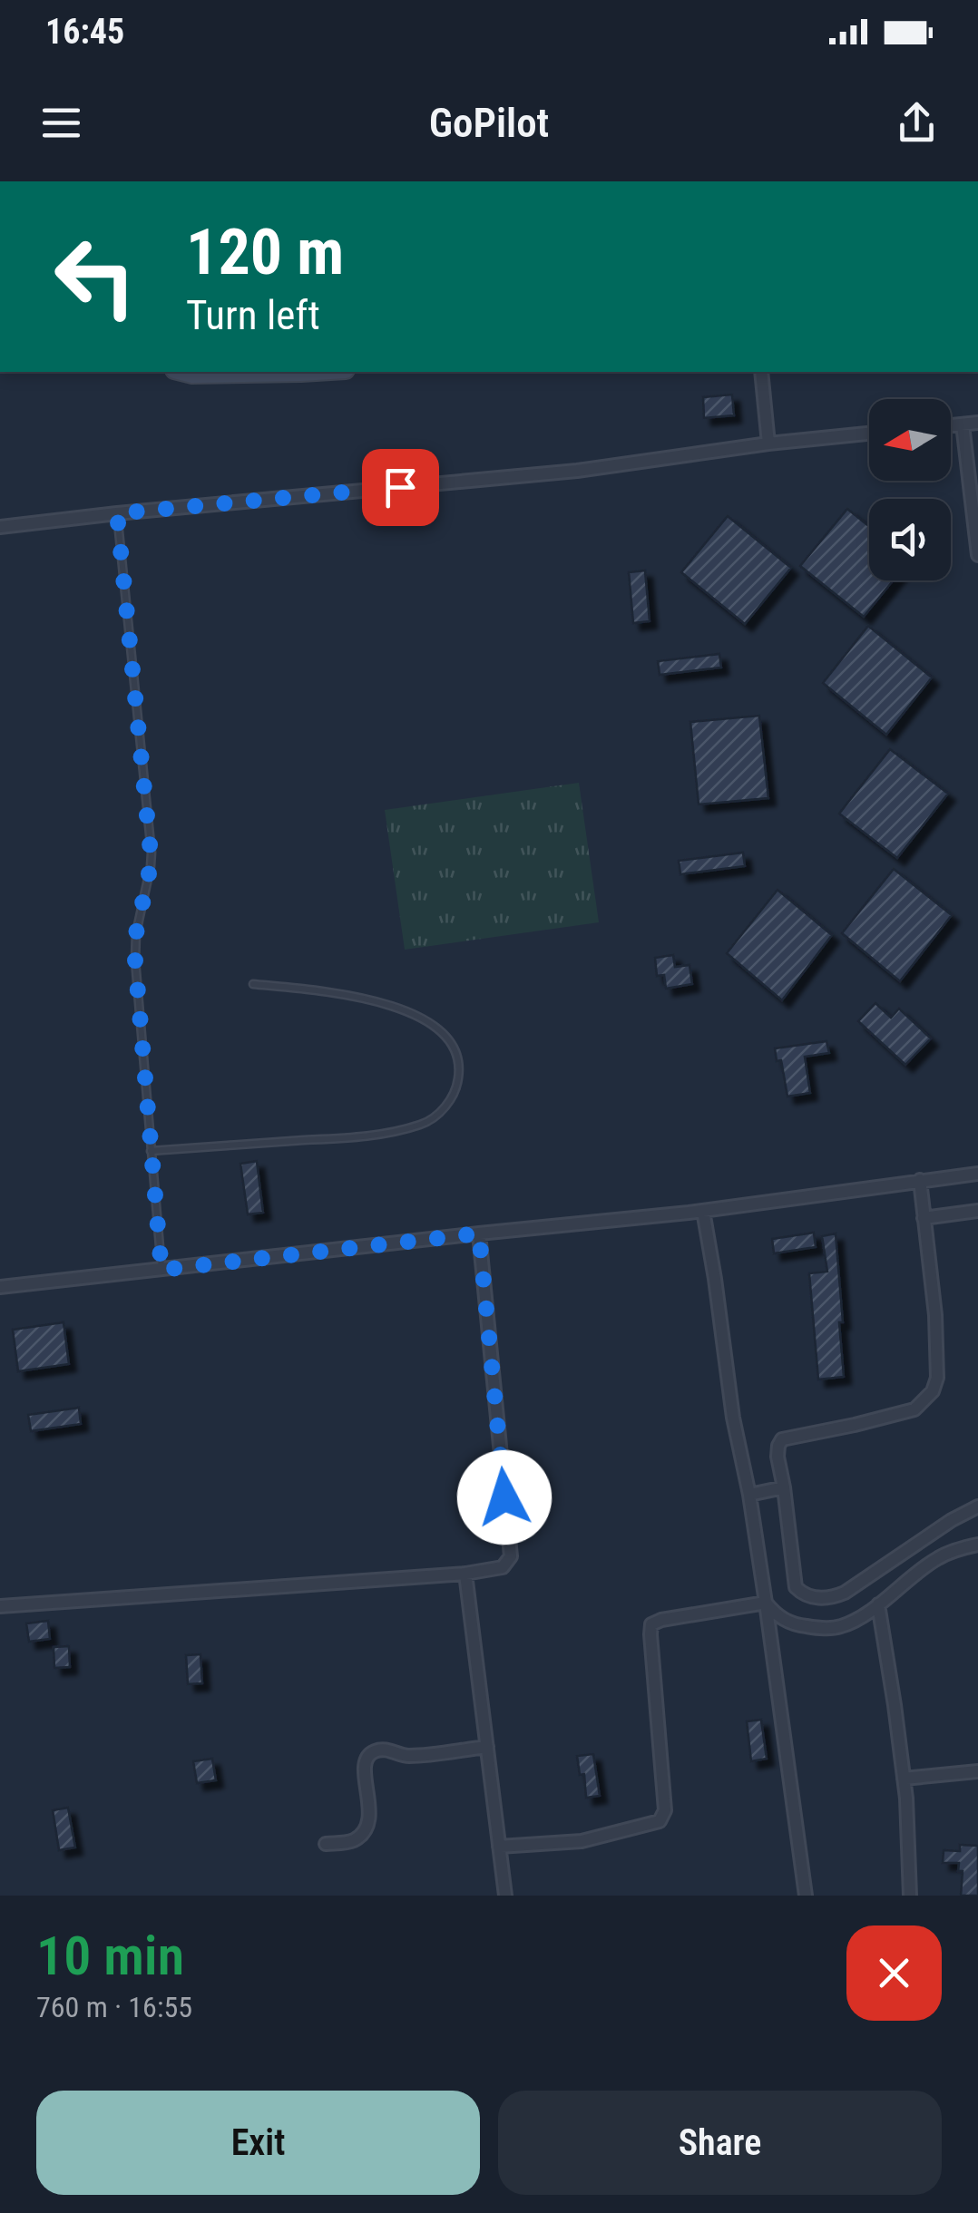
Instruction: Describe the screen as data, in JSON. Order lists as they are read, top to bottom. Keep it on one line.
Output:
{"north":"left","page":{"status":"16:45","header":"GoPilot","turn":["120 m","Turn left"],"heading":["10 min","760 m · 16:55"],"buttons":["Exit","Share"]}}
